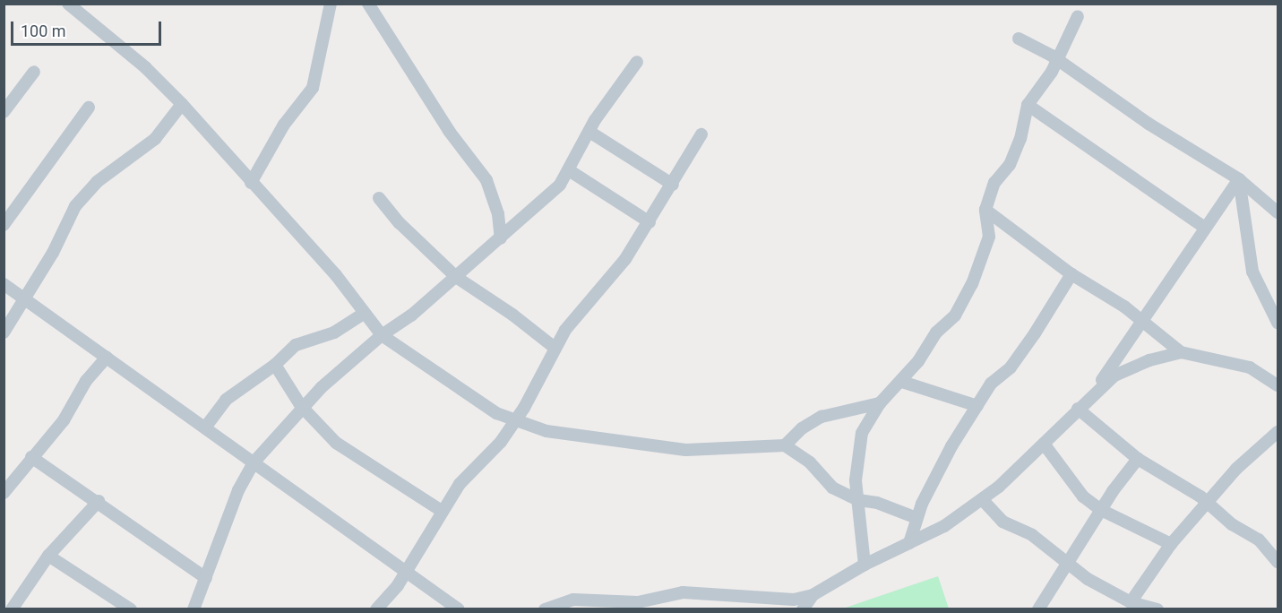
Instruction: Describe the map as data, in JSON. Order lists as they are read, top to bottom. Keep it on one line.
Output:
{"scale_bar":"100 m"}
